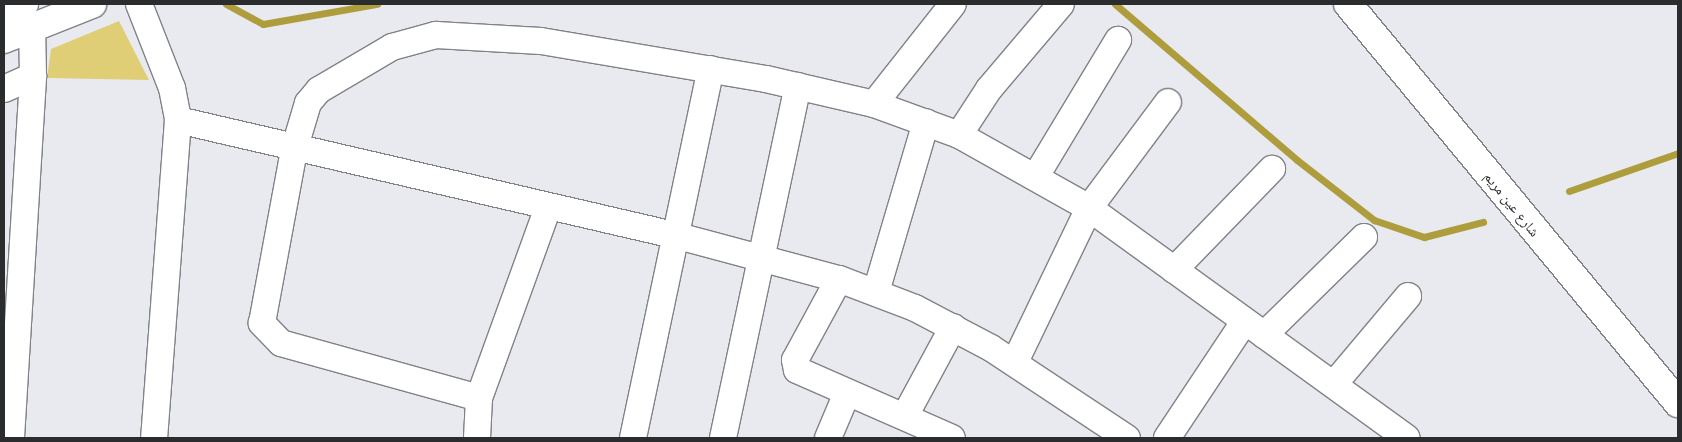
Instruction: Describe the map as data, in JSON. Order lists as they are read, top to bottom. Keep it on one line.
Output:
{"streets":{"street":["شارع عين مريم"]}}
